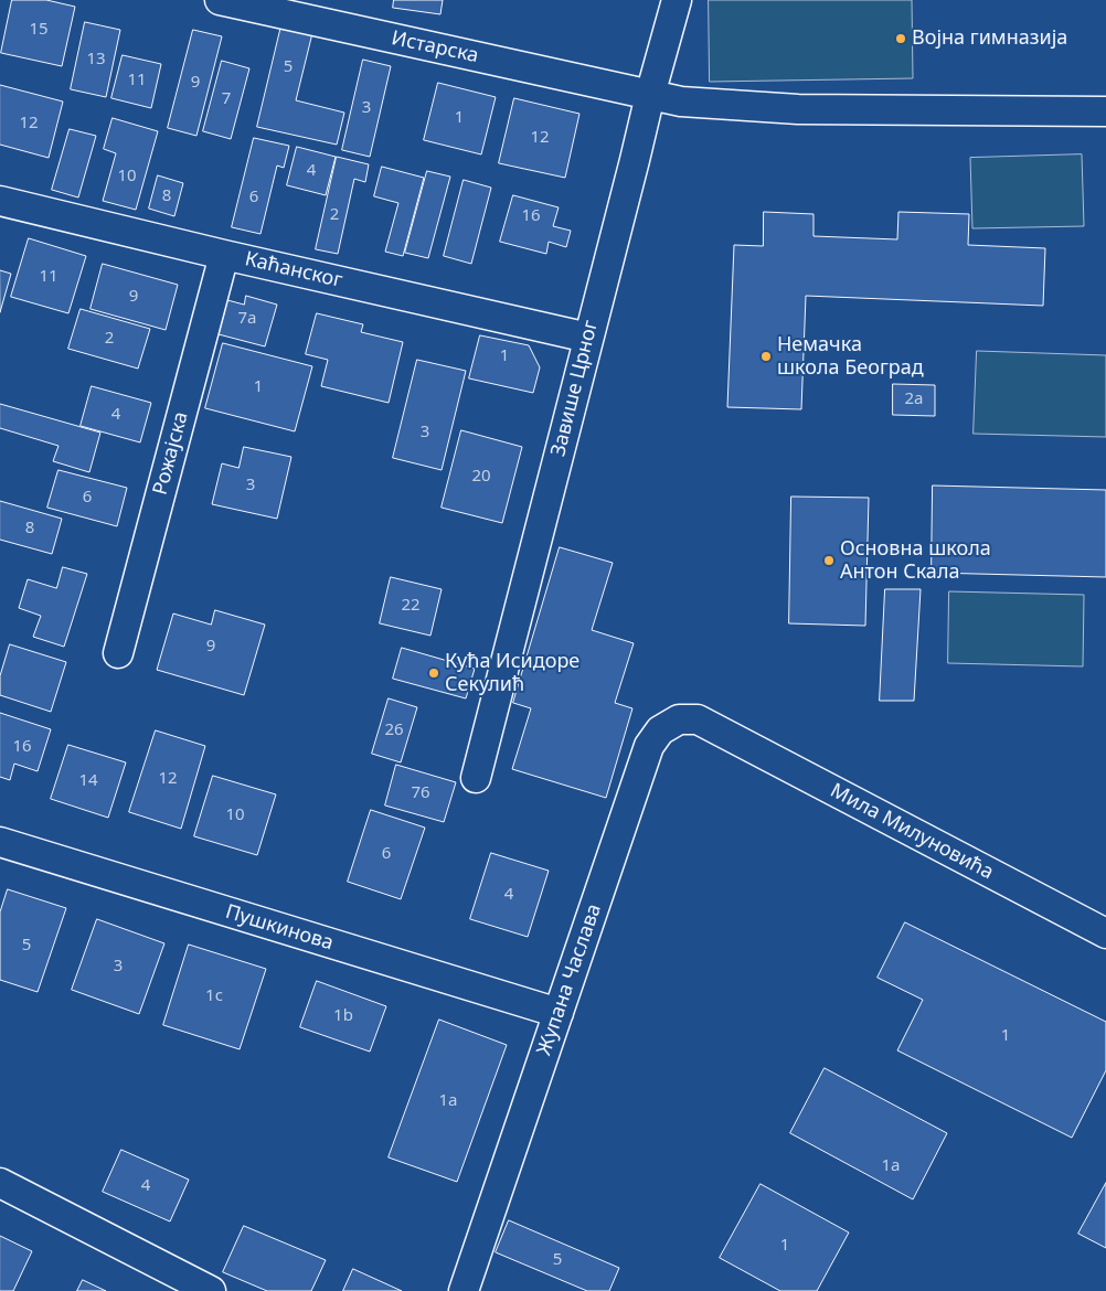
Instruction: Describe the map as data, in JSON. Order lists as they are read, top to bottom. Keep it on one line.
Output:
{"streets":{"street":["Истарска","Каћанског","Завише Црног","Рожајска","Мила Милуновића","Пушкинова","Жупана Часлава"]},"crossings":[["Истарска","Завише Црног"],["Каћанског","Завише Црног"],["Каћанског","Рожајска"],["Мила Милуновића","Жупана Часлава"],["Пушкинова","Жупана Часлава"]],"places":["Војна гимназија","Немачка школа Београд","Основна школа Антон Скала","Кућа Исидоре Секулић"],"house_numbers":["15","13","5","11","9","7","3","1","12","12","4","10","8","6","2","16","11","9","7a","2","1","1","2a","4","3","20","3","6","8","22","9","26","16","12","14","76","10","6","4","5","3","1c","1b","1","1a","1a","4","1","5"]}
